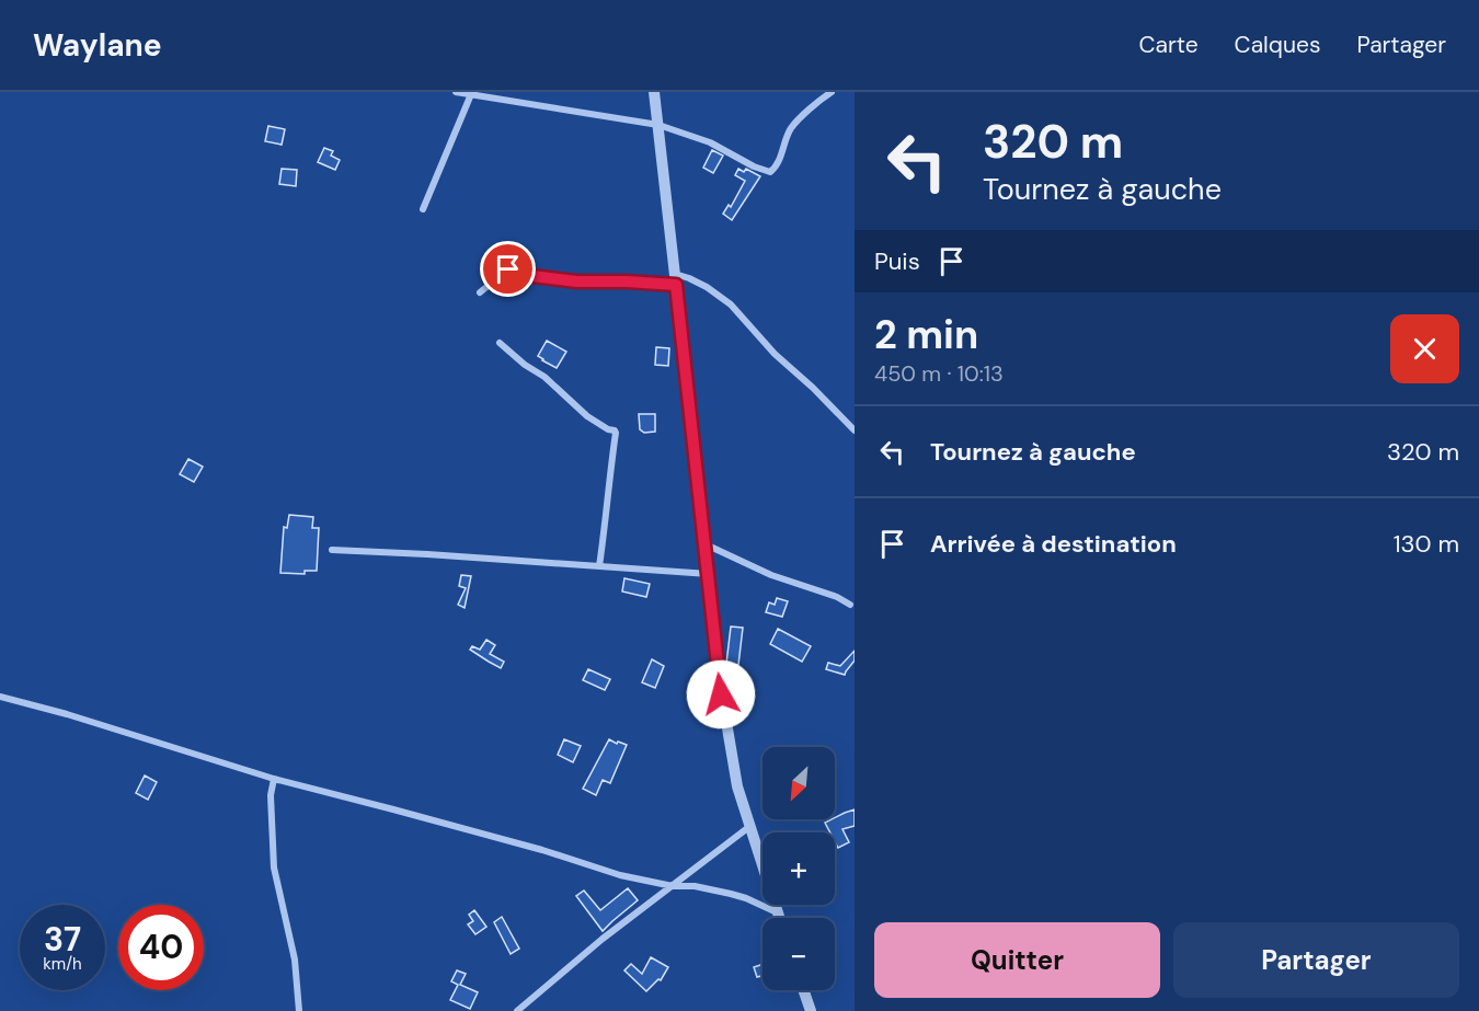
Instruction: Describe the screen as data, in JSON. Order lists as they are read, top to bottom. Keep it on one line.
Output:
{"north":"bottom left","page":{"header":"Waylane","nav":["Carte","Calques","Partager"],"turn":["320 m","Tournez à gauche"],"then":"Puis","heading":["2 min","450 m · 10:13"],"list":[{"name":"Tournez à gauche","value":"320 m"},{"name":"Arrivée à destination","value":"130 m"}],"map_buttons":["+","−"],"speed":"37 km/h","limit":"40","buttons":["Quitter","Partager"]}}
